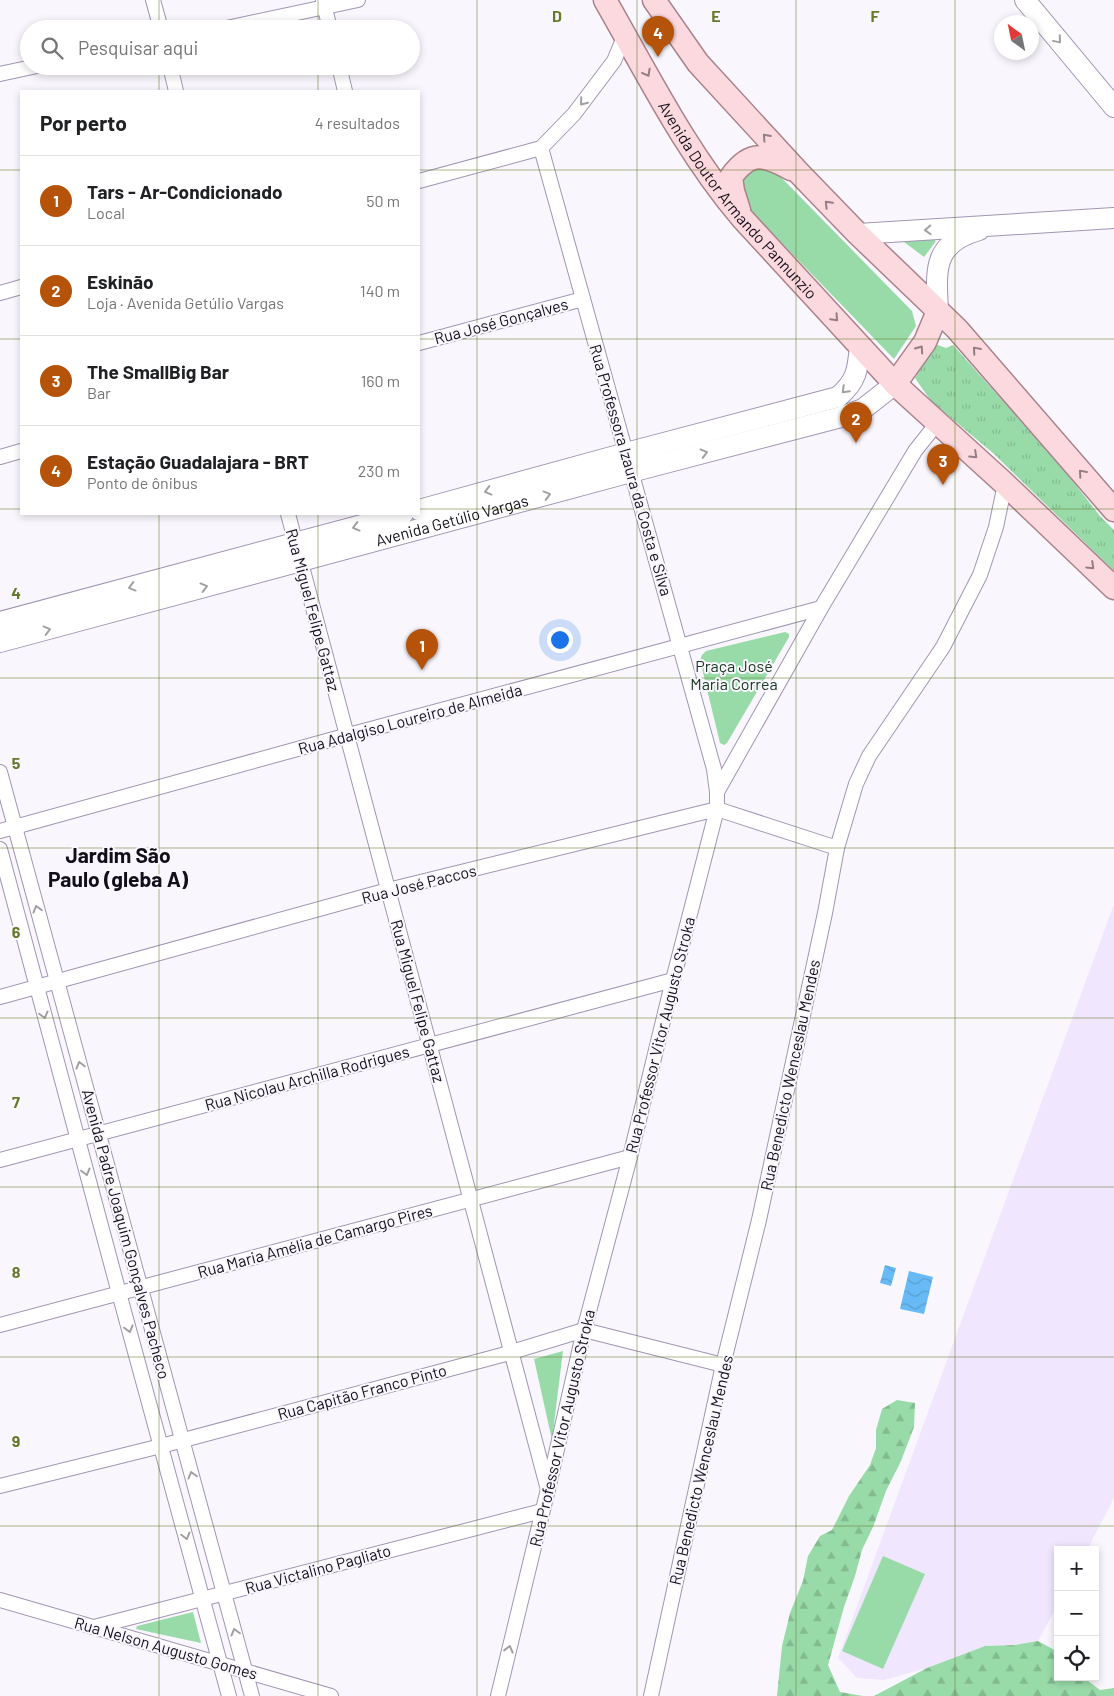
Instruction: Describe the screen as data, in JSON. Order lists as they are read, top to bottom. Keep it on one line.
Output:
{"streets":{"main road":["Avenida Doutor Armando Pannunzio"],"street":["Rua José Gonçalves","Rua Professora Izaura da Costa e Silva","Avenida Getúlio Vargas","Rua Miguel Felipe Gattaz","Rua Adalgiso Loureiro de Almeida","Rua José Paccos","Rua Professor Vitor Augusto Stroka","Rua Benedicto Wenceslau Mendes","Rua Nicolau Archilla Rodrigues","Avenida Padre Joaquim Gonçalves Pacheco","Rua Maria Amélia de Camargo Pires","Rua Capitão Franco Pinto","Rua Victalino Pagliato","Rua Nelson Augusto Gomes"]},"crossings":[["Avenida Doutor Armando Pannunzio","Avenida Getúlio Vargas"],["Avenida Doutor Armando Pannunzio","Rua Professor Vitor Augusto Stroka"],["Avenida Doutor Armando Pannunzio","Rua Benedicto Wenceslau Mendes"],["Rua José Gonçalves","Rua Professora Izaura da Costa e Silva"],["Rua Professora Izaura da Costa e Silva","Avenida Getúlio Vargas"],["Rua Professora Izaura da Costa e Silva","Rua Adalgiso Loureiro de Almeida"],["Rua Professora Izaura da Costa e Silva","Rua Professor Vitor Augusto Stroka"],["Avenida Getúlio Vargas","Rua Miguel Felipe Gattaz"],["Rua Miguel Felipe Gattaz","Rua Adalgiso Loureiro de Almeida"],["Rua Miguel Felipe Gattaz","Rua José Paccos"],["Rua Miguel Felipe Gattaz","Rua Professor Vitor Augusto Stroka"],["Rua Miguel Felipe Gattaz","Rua Nicolau Archilla Rodrigues"],["Rua Miguel Felipe Gattaz","Rua Maria Amélia de Camargo Pires"],["Rua Miguel Felipe Gattaz","Rua Capitão Franco Pinto"],["Rua Adalgiso Loureiro de Almeida","Rua Professor Vitor Augusto Stroka"],["Rua Adalgiso Loureiro de Almeida","Avenida Padre Joaquim Gonçalves Pacheco"],["Rua José Paccos","Rua Professor Vitor Augusto Stroka"],["Rua José Paccos","Avenida Padre Joaquim Gonçalves Pacheco"],["Rua Professor Vitor Augusto Stroka","Rua Nicolau Archilla Rodrigues"],["Rua Professor Vitor Augusto Stroka","Rua Maria Amélia de Camargo Pires"],["Rua Professor Vitor Augusto Stroka","Rua Capitão Franco Pinto"],["Rua Professor Vitor Augusto Stroka","Rua Victalino Pagliato"],["Rua Nicolau Archilla Rodrigues","Avenida Padre Joaquim Gonçalves Pacheco"],["Avenida Padre Joaquim Gonçalves Pacheco","Rua Maria Amélia de Camargo Pires"],["Avenida Padre Joaquim Gonçalves Pacheco","Rua Capitão Franco Pinto"],["Avenida Padre Joaquim Gonçalves Pacheco","Rua Victalino Pagliato"],["Avenida Padre Joaquim Gonçalves Pacheco","Rua Nelson Augusto Gomes"],["Rua Victalino Pagliato","Rua Nelson Augusto Gomes"]],"districts":["Jardim São Paulo (gleba A)"],"parks":["Praça José Maria Correa"],"north":"top left","page":{"pins":["4","2","3","1"],"search":"Pesquisar aqui","heading":["Por perto","4 resultados"],"list":[{"mark":"1","name":"Tars - Ar-Condicionado","note":"Local","value":"50 m"},{"mark":"2","name":"Eskinão","note":"Loja · Avenida Getúlio Vargas","value":"140 m"},{"mark":"3","name":"The SmallBig Bar","note":"Bar","value":"160 m"},{"mark":"4","name":"Estação Guadalajara - BRT","note":"Ponto de ônibus","value":"230 m"}],"map_buttons":["+","−"]},"grid":{"columns":["D","E","F"],"rows":["4","5","6","7","8","9"]}}
